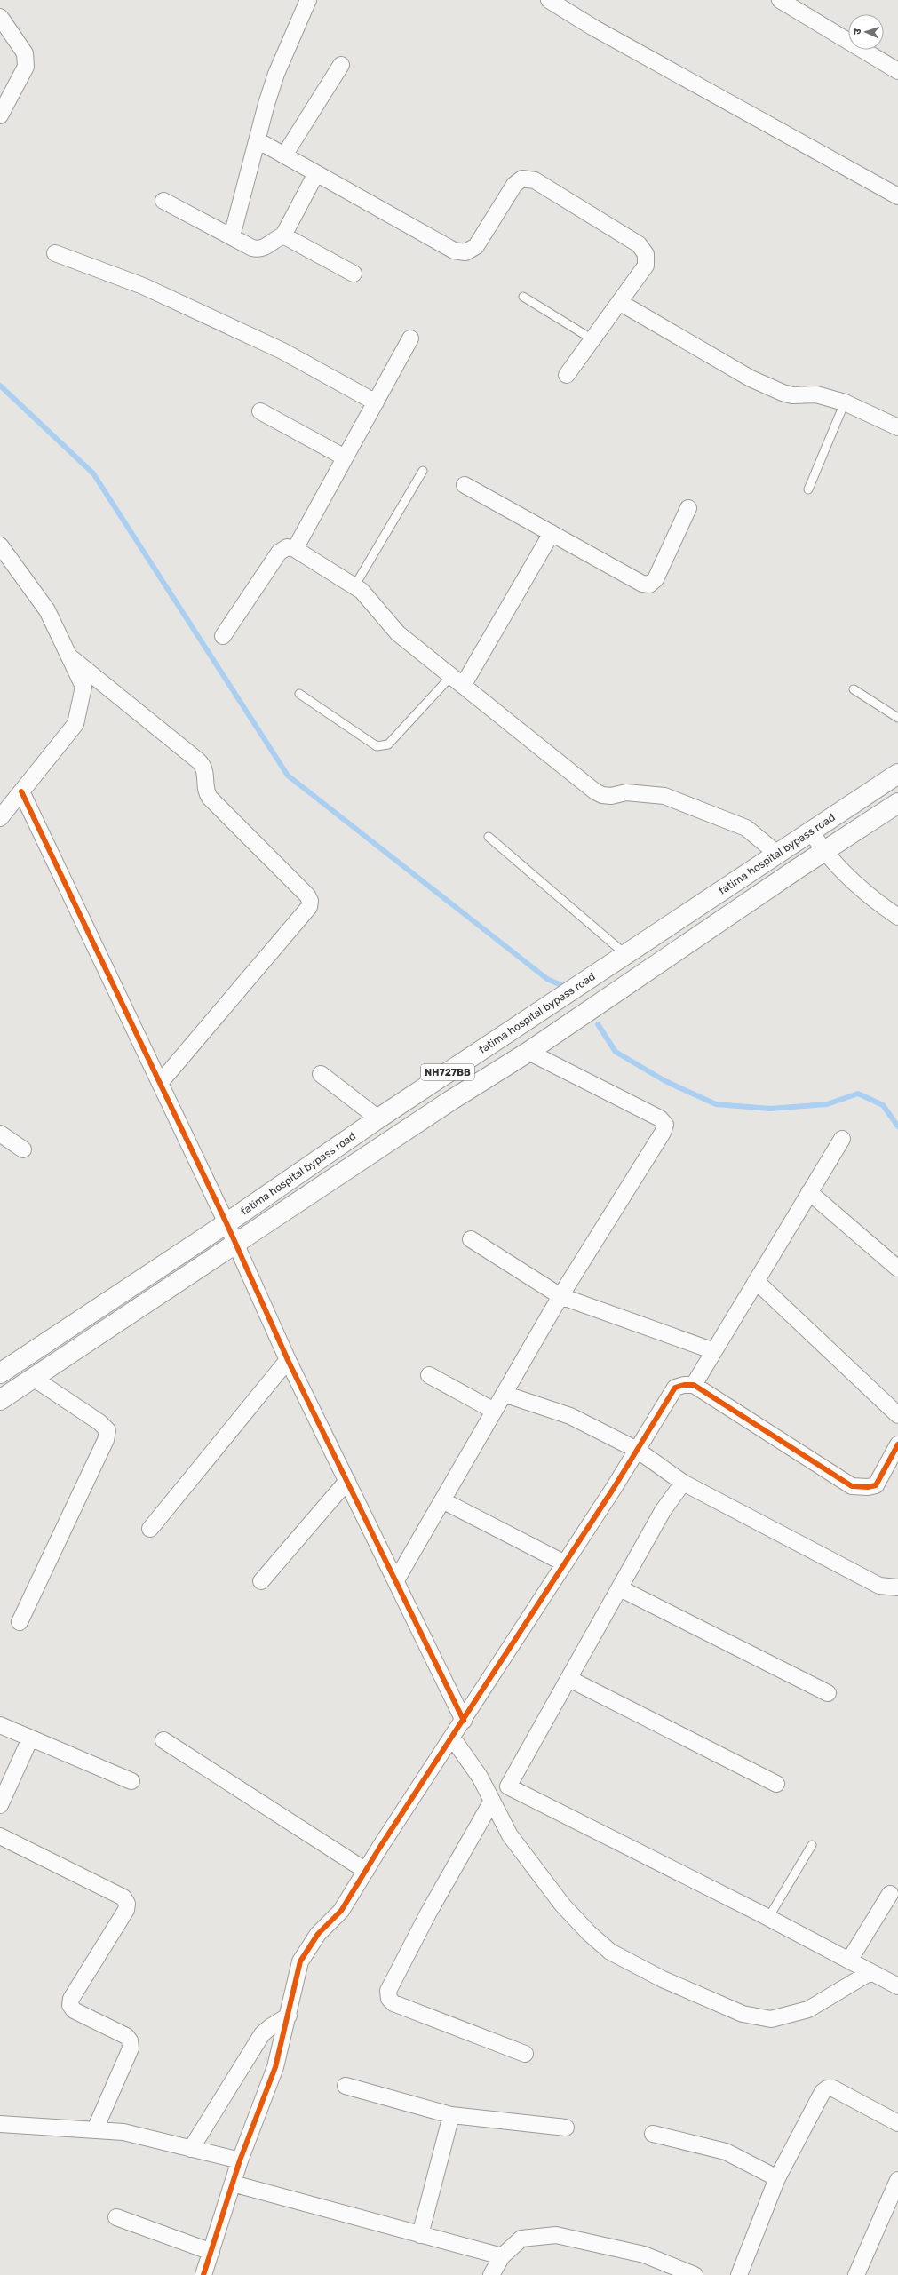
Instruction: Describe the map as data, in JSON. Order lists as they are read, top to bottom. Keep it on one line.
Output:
{"streets":{"highway":["fatima hospital bypass road","NH727BB"]},"north":"left"}
